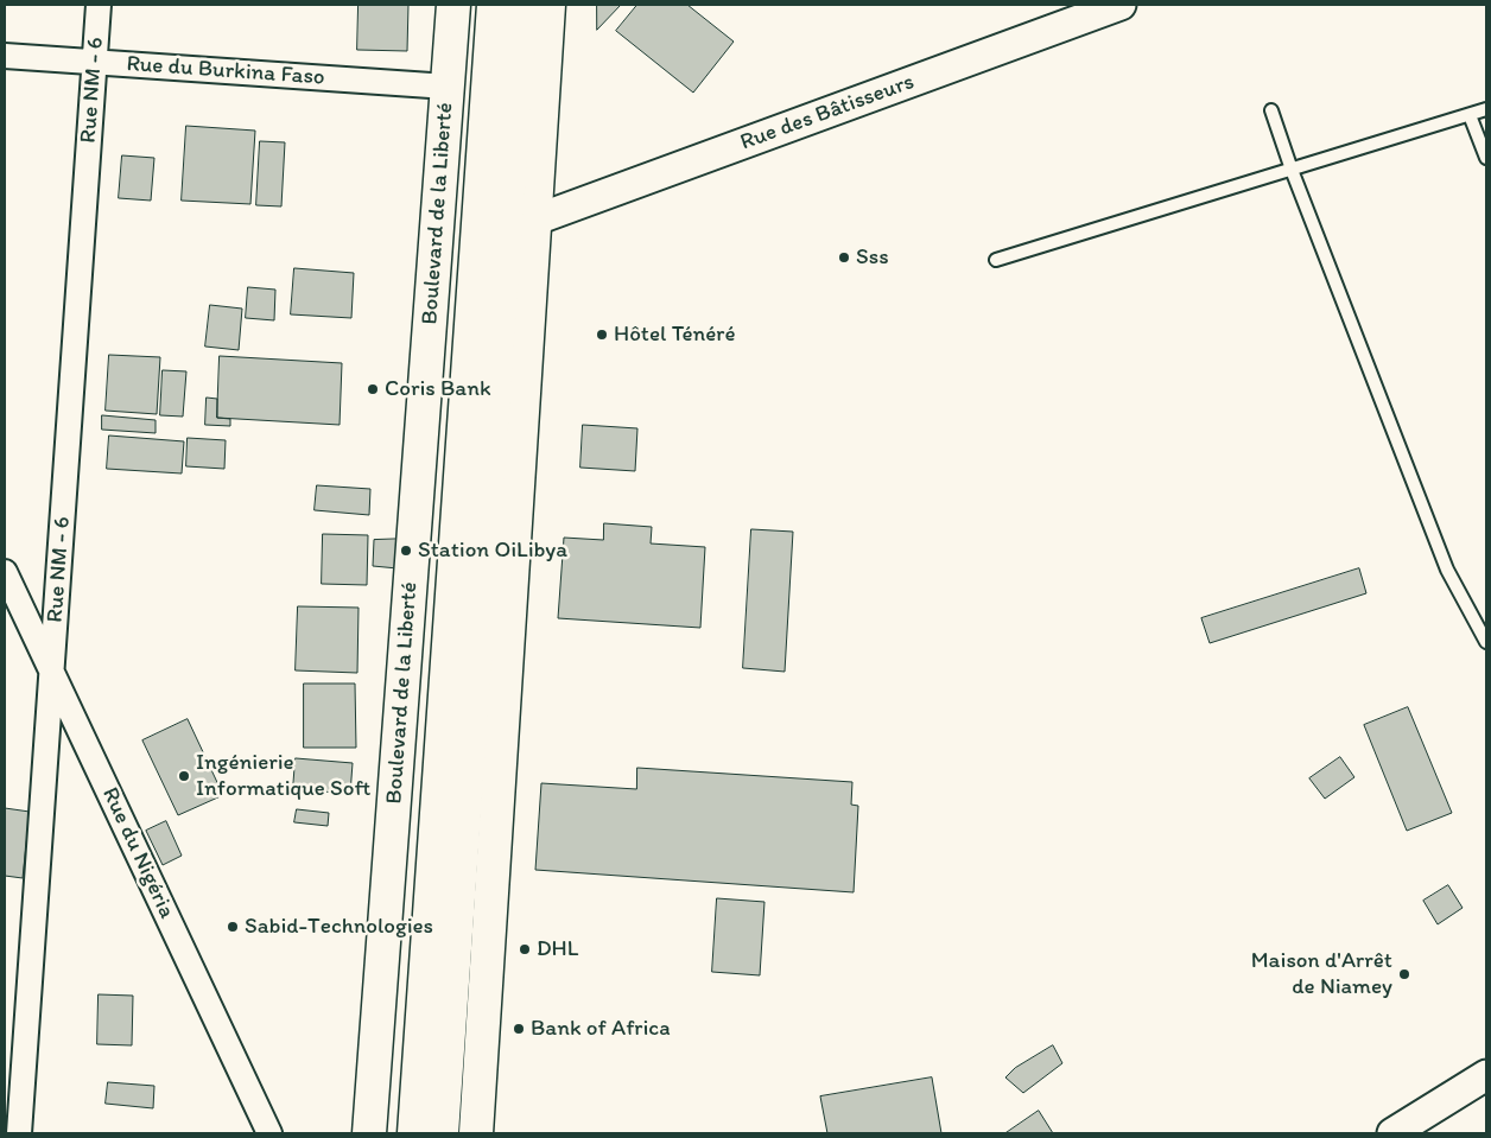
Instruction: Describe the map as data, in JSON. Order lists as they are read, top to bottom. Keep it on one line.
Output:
{"streets":{"main road":["Boulevard de la Liberté"],"street":["Rue du Burkina Faso","Rue NM - 6","Rue des Bâtisseurs","Rue du Nigéria"]},"crossings":[["Rue du Burkina Faso","Rue NM - 6"],["Rue du Burkina Faso","Boulevard de la Liberté"],["Rue NM - 6","Rue du Nigéria"]],"places":["Sss","Hôtel Ténéré","Coris Bank","Station OiLibya","Ingénierie Informatique Soft","Sabid-Technologies","DHL","Maison d'Arrêt de Niamey","Bank of Africa"]}
